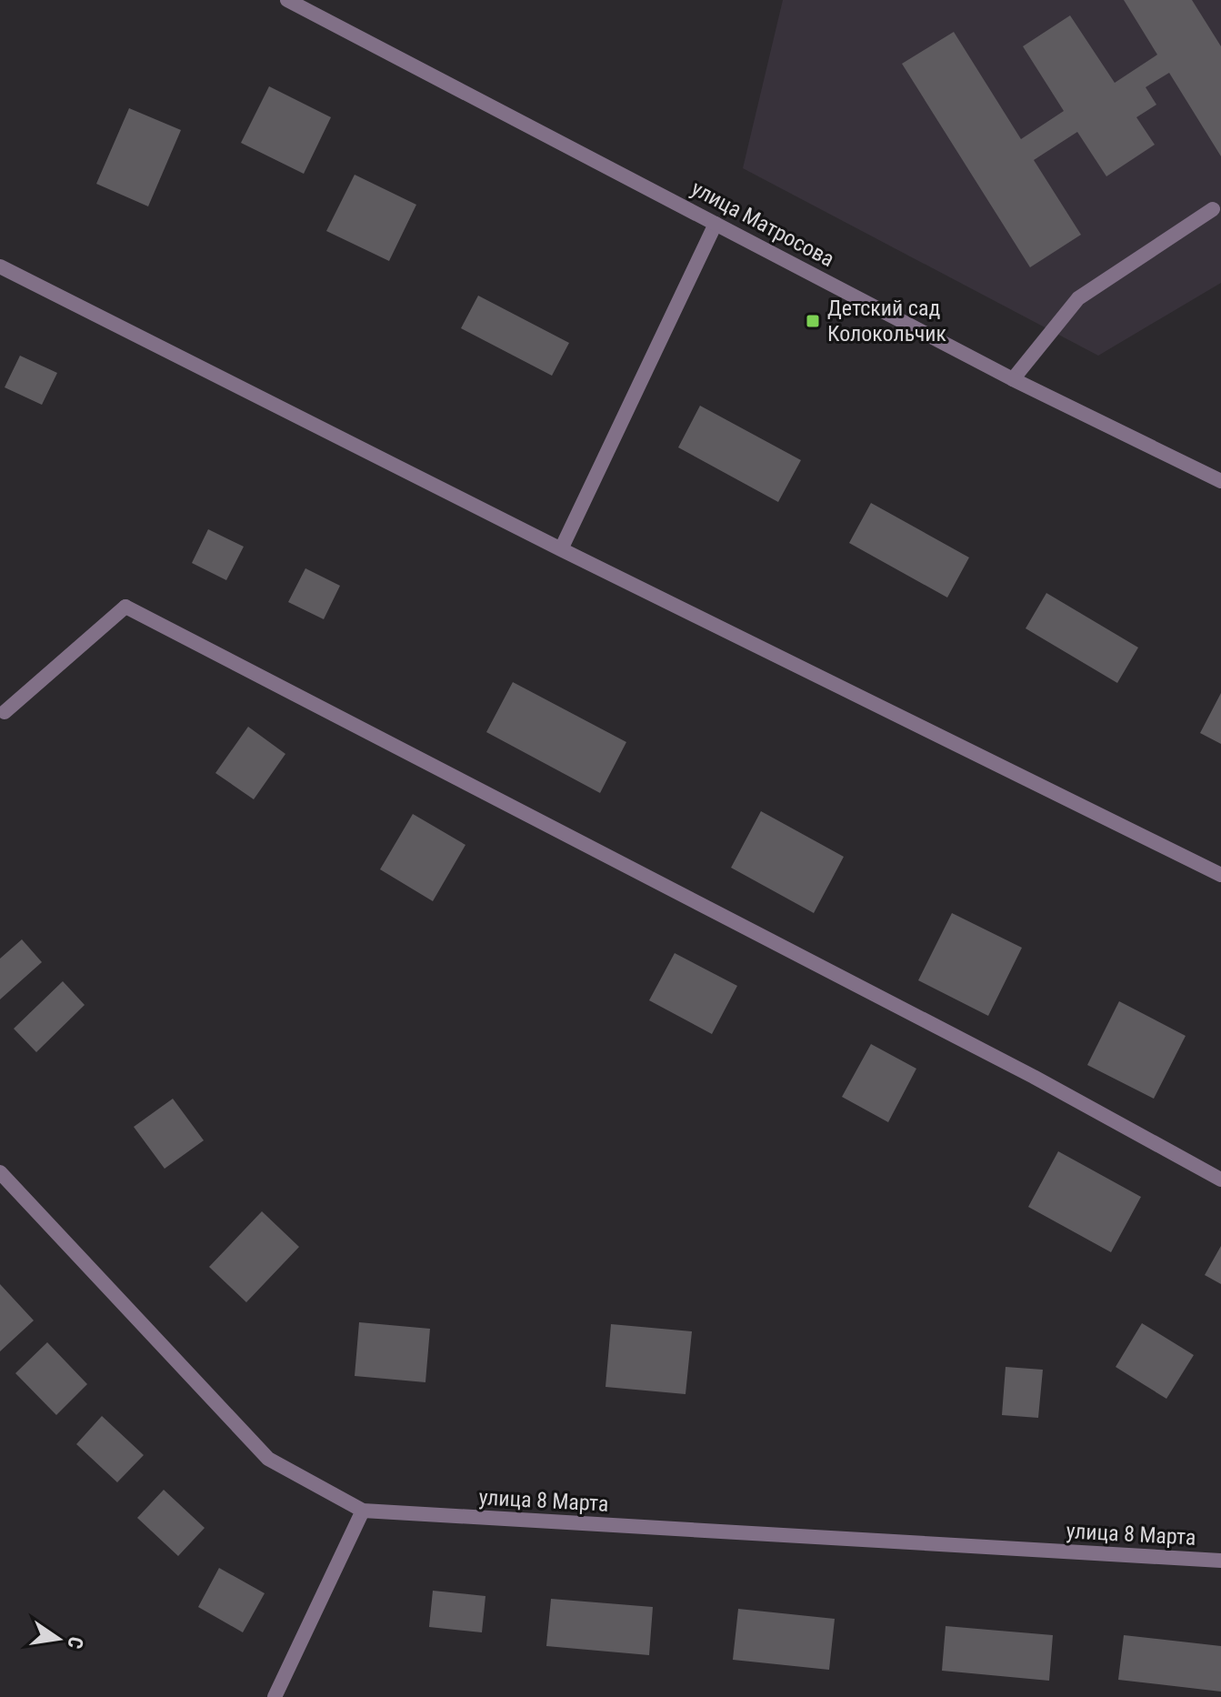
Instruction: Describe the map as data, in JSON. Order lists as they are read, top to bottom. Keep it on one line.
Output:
{"streets":{"street":["улица Матросова","улица 8 Марта"]},"places":{"transit":["Детский сад Колокольчик"]},"north":"right"}
